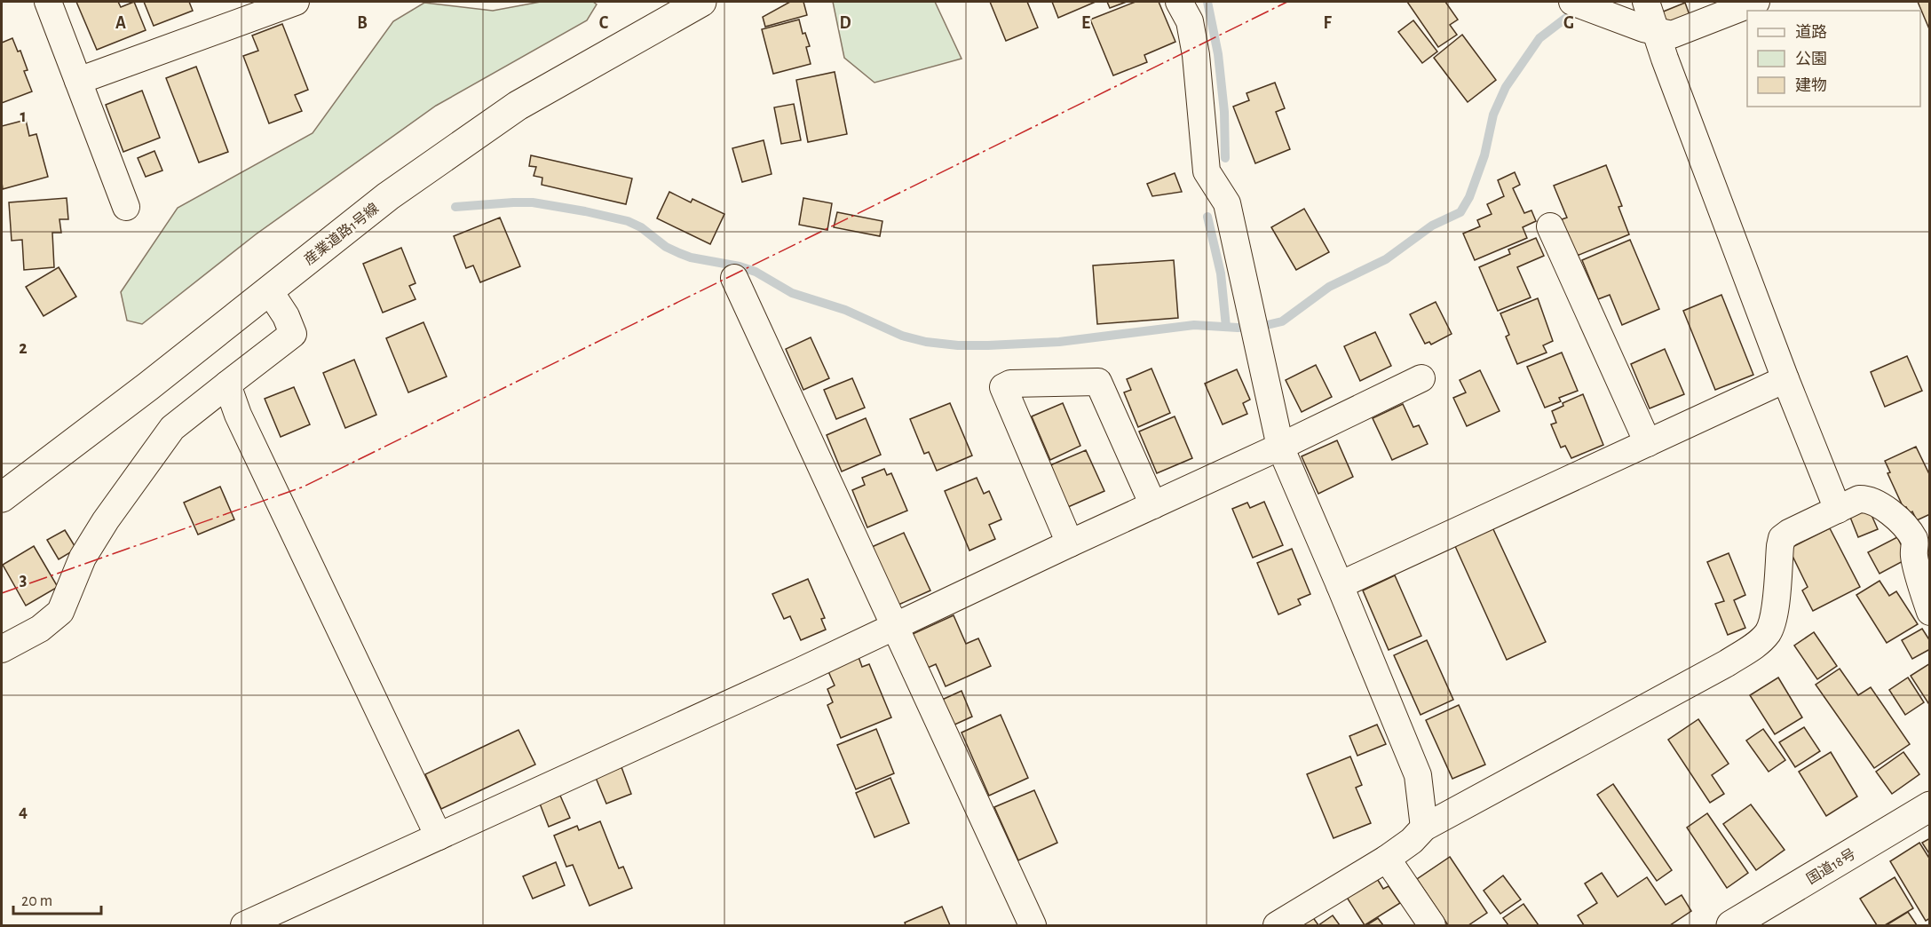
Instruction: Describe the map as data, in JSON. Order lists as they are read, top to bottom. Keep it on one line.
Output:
{"streets":{"main road":["産業道路1号線","国道18号"]},"legend":["道路","公園","建物"],"scale_bar":"20 m","grid":{"columns":["A","B","C","D","E","F","G"],"rows":["1","2","3","4"]}}
